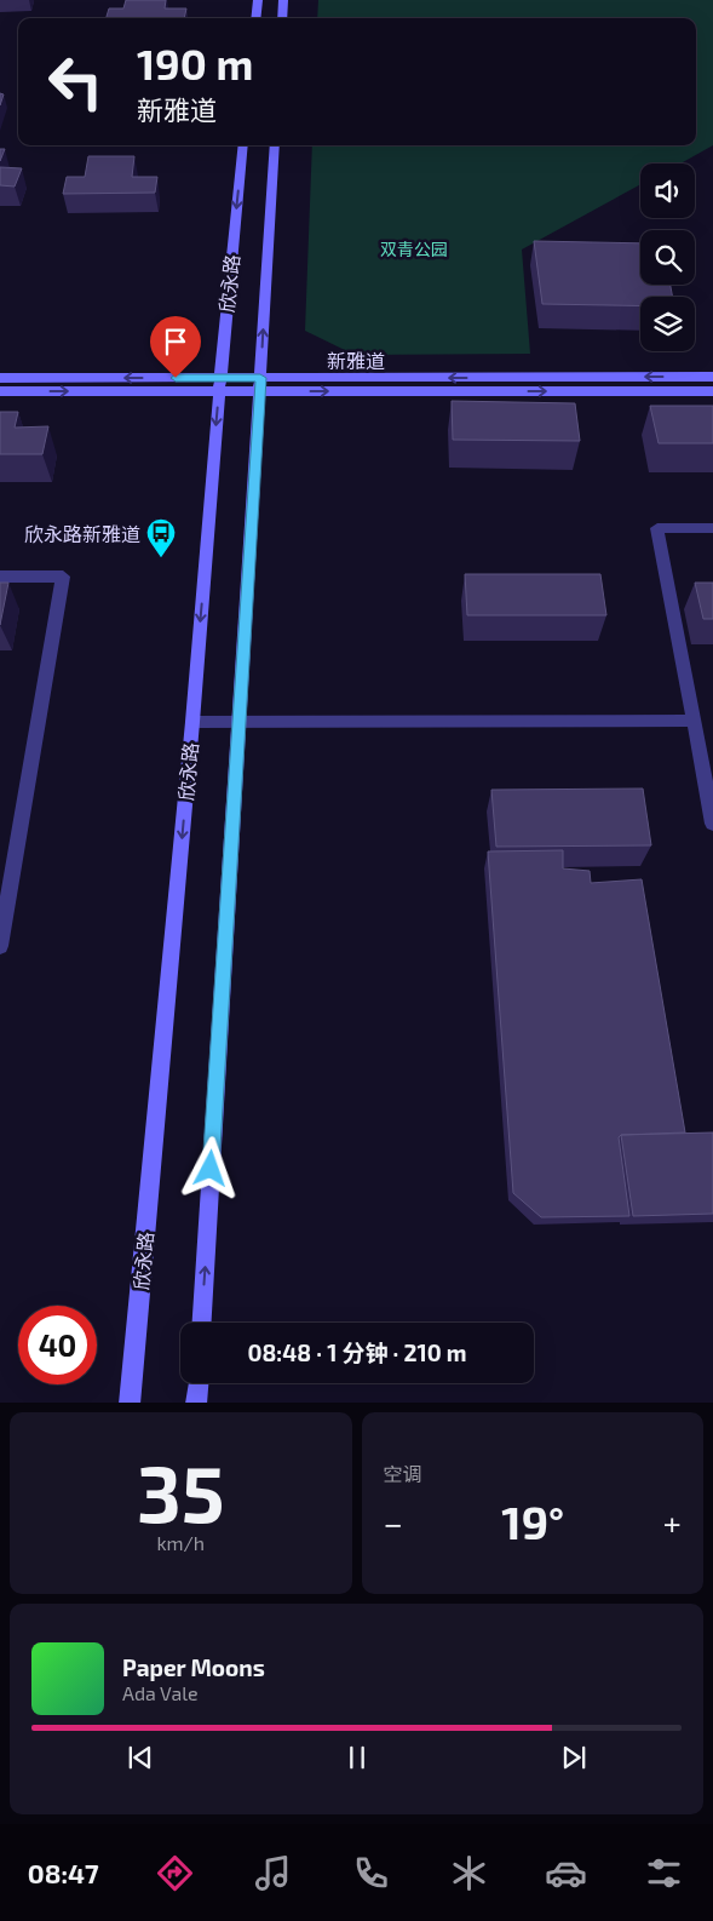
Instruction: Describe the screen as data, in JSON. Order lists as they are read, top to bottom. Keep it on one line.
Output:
{"streets":{"street":["欣永路","新雅道"]},"crossings":[["欣永路","新雅道"]],"parks":["双青公园"],"places":{"bus stop":["欣永路新雅道"]},"page":{"turn":["190 m","新雅道"],"limit":"40","trip":"08:48 · 1 分钟 · 210 m","tile":[["35","km/h"],"空调"],"heat":["−","19°","+"],"song":["Paper Moons","Ada Vale"],"tabs":"08:47"}}
